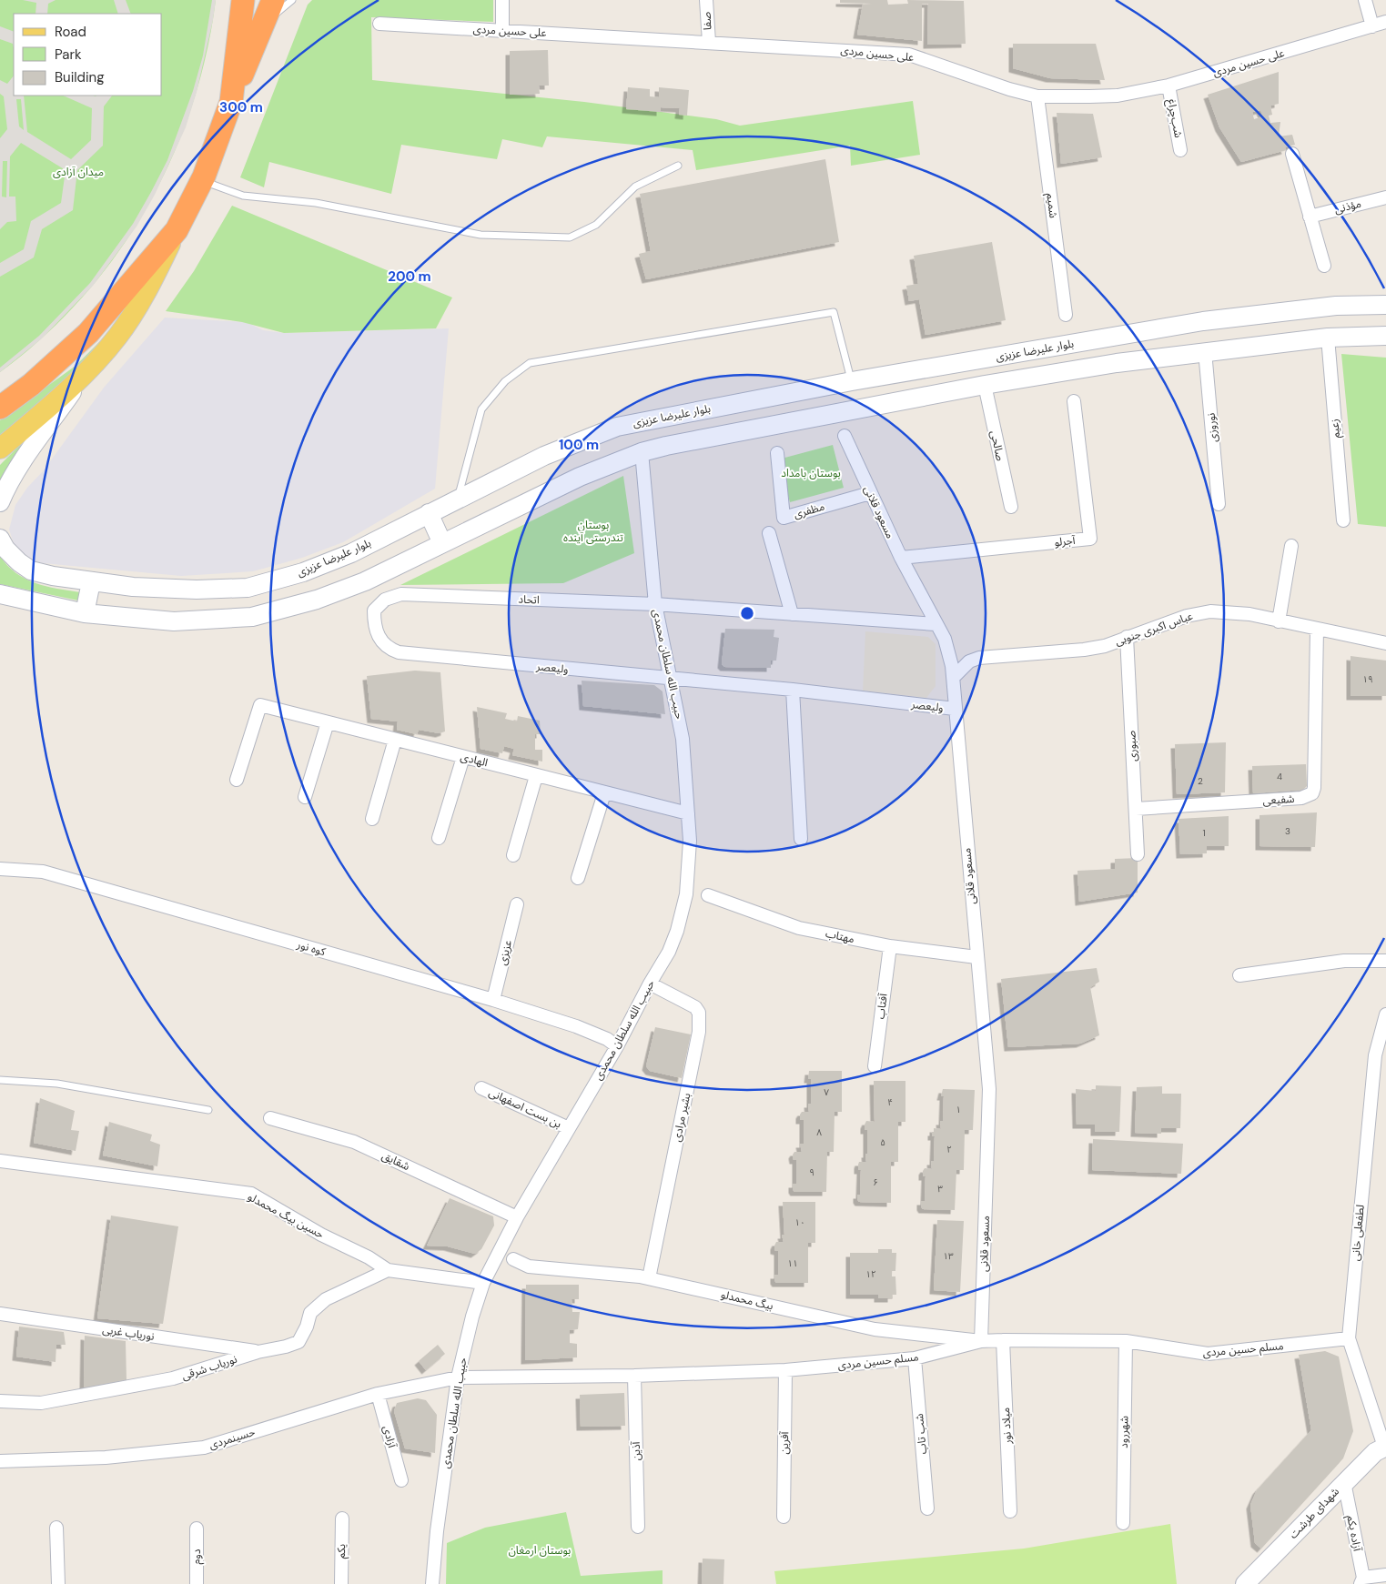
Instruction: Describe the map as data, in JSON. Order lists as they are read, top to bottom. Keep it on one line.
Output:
{"streets":{"main road":["بلوار علیرضا عزیزی","شهدای طرشت"],"street":["صفا","علی حسین مردی","شب‌چراغ","شمیم","مؤذنی","نوروزی","زعیم","صالحی","مظفری","مسعود قلانی","آجرلو","اتحاد","عباس اکبری جنوبی","حبیب الله سلطان محمدی","ولیعصر","صبوری","الهادی","شفیعی","مهتاب","کوه نور","عزیزی","آفتاب","بن بست اصفهانی","بشیر مرادی","شقایق","حسین بیگ محمدلو","لطفعلی خانی","بیگ محمدلو","نوریاب غربی","مسلم حسین مردی","نوریاب شرقی","میلاد نور","شهررود","شب تاب","آزادی","حسینمردی","آفرین","آذین","آزاده یکم","یکم","دوم"]},"crossings":[["صفا","علی حسین مردی"],["علی حسین مردی","شب‌چراغ"],["علی حسین مردی","شمیم"],["مظفری","مسعود قلانی"],["مسعود قلانی","آجرلو"],["مسعود قلانی","عباس اکبری جنوبی"],["مسعود قلانی","ولیعصر"],["مسعود قلانی","مهتاب"],["مسعود قلانی","بیگ محمدلو"],["مسعود قلانی","مسلم حسین مردی"],["اتحاد","حبیب الله سلطان محمدی"],["اتحاد","ولیعصر"],["عباس اکبری جنوبی","صبوری"],["عباس اکبری جنوبی","شفیعی"],["حبیب الله سلطان محمدی","ولیعصر"],["حبیب الله سلطان محمدی","الهادی"],["حبیب الله سلطان محمدی","کوه نور"],["حبیب الله سلطان محمدی","بن بست اصفهانی"],["حبیب الله سلطان محمدی","بشیر مرادی"],["حبیب الله سلطان محمدی","شقایق"],["حبیب الله سلطان محمدی","حسین بیگ محمدلو"],["حبیب الله سلطان محمدی","مسلم حسین مردی"],["حبیب الله سلطان محمدی","حسینمردی"],["صبوری","شفیعی"],["مهتاب","آفتاب"],["کوه نور","عزیزی"],["بشیر مرادی","بیگ محمدلو"],["حسین بیگ محمدلو","نوریاب شرقی"],["لطفعلی خانی","مسلم حسین مردی"],["لطفعلی خانی","شهدای طرشت"],["بیگ محمدلو","مسلم حسین مردی"],["نوریاب غربی","نوریاب شرقی"],["مسلم حسین مردی","میلاد نور"],["مسلم حسین مردی","شهررود"],["مسلم حسین مردی","شب تاب"],["مسلم حسین مردی","حسینمردی"],["مسلم حسین مردی","آفرین"],["مسلم حسین مردی","آذین"],["آزادی","حسینمردی"],["شهدای طرشت","آزاده یکم"]],"parks":["میدان آزادی","بوستان بامداد","بوستان تندرستی آینده","بوستان ارمغان"],"house_numbers":["۱۹","4","2","3","1","۷","۴","۱","۸","۵","۲","۹","۶","۳","۱۰","۱۳","۱۱","۱۲"],"legend":["Road","Park","Building"],"rings":["300 m","200 m","100 m"]}
